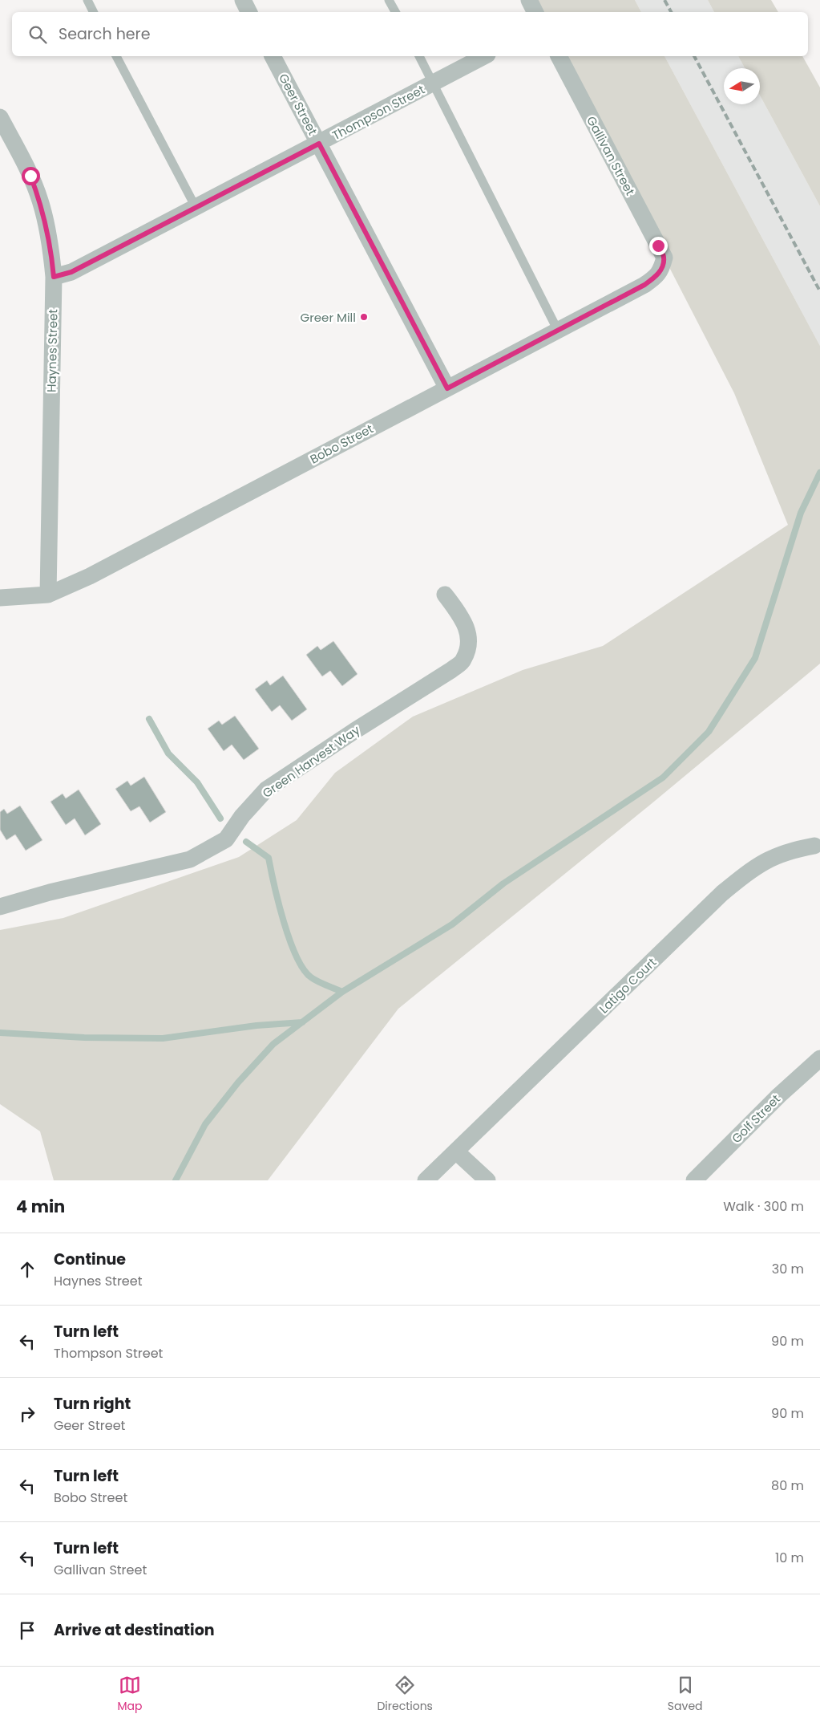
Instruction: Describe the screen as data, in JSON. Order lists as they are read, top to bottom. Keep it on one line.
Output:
{"streets":{"street":["Geer Street","Thompson Street","Gallivan Street","Haynes Street","Bobo Street","Green Harvest Way","Latigo Court","Golf Street"]},"crossings":[["Geer Street","Thompson Street"],["Geer Street","Bobo Street"],["Thompson Street","Haynes Street"],["Gallivan Street","Bobo Street"],["Haynes Street","Bobo Street"]],"places":["Greer Mill"],"north":"left","page":{"search":"Search here","heading":["4 min","Walk · 300 m"],"list":[["Continue","Haynes Street","30 m"],["Turn left","Thompson Street","90 m"],["Turn right","Geer Street","90 m"],["Turn left","Bobo Street","80 m"],["Turn left","Gallivan Street","10 m"],"Arrive at destination"],"nav":["Map","Directions","Saved"]}}
